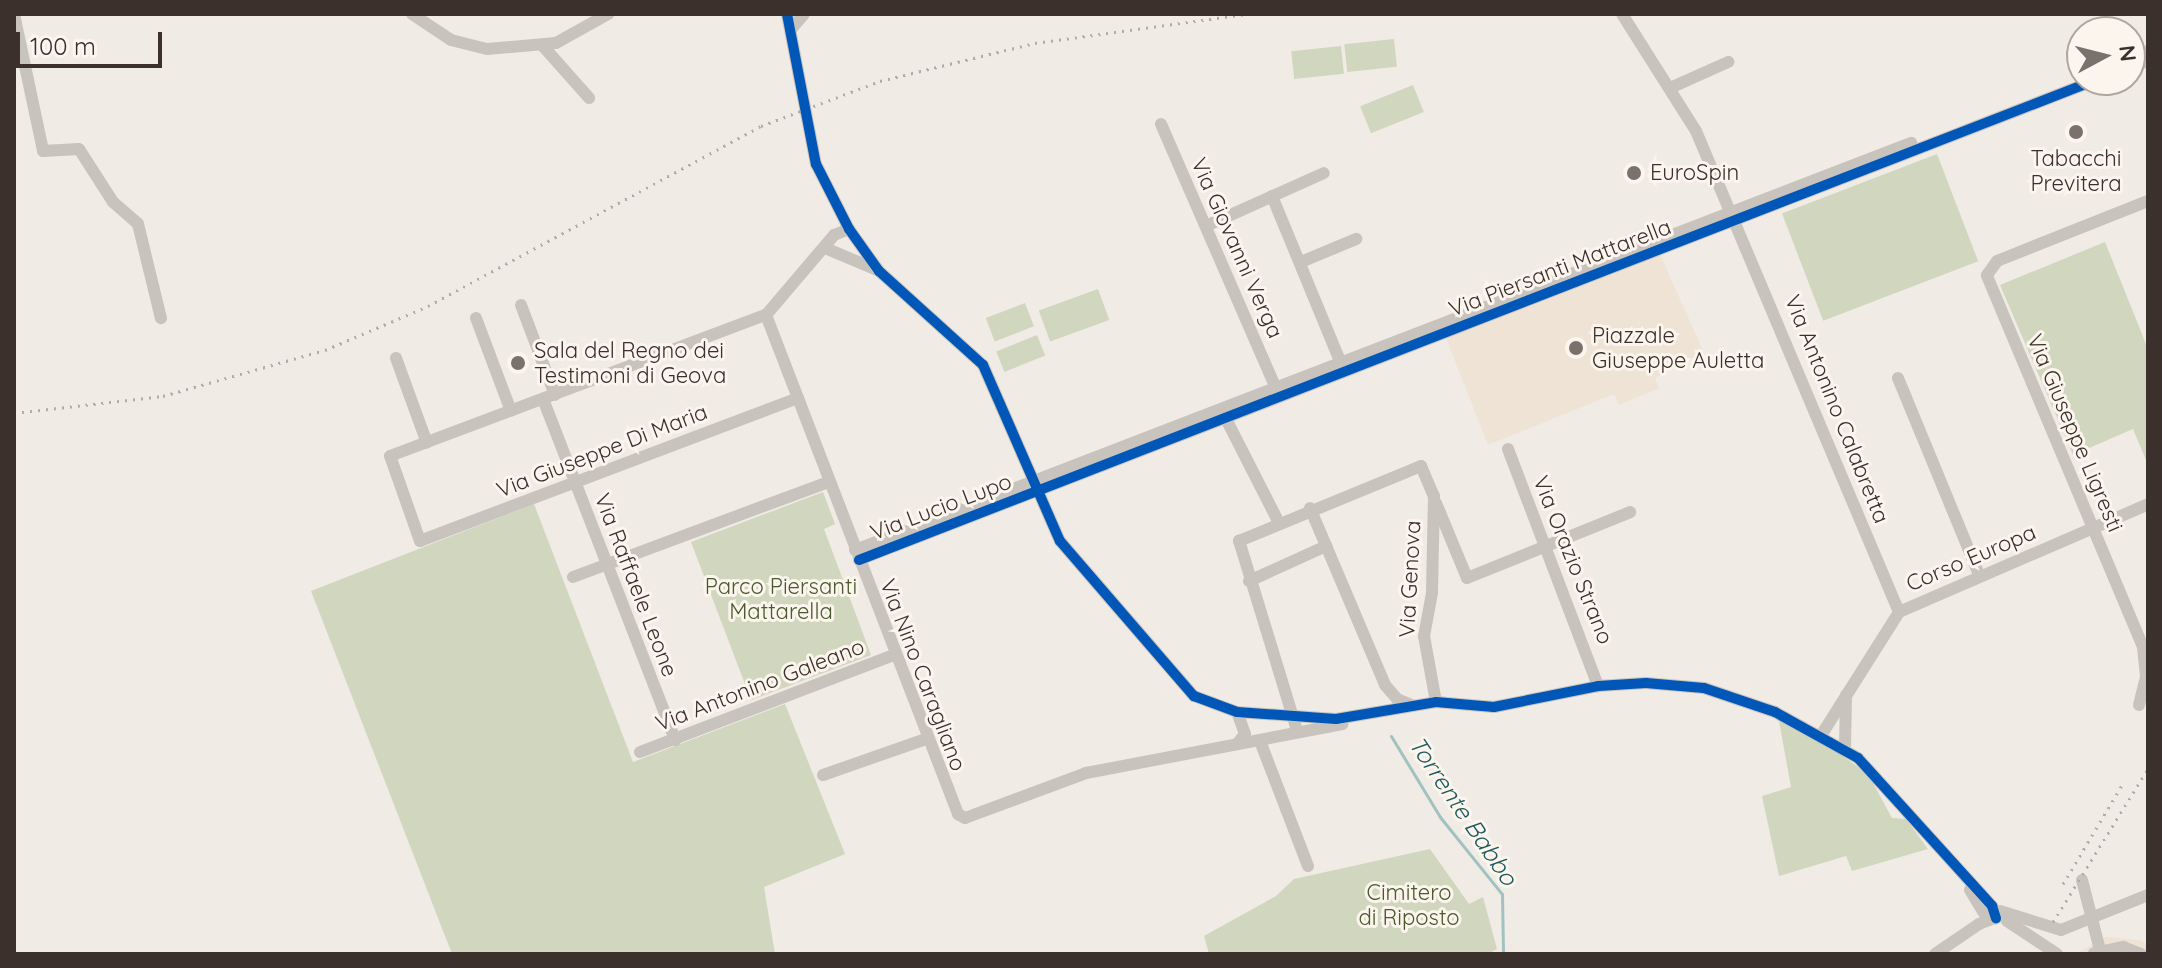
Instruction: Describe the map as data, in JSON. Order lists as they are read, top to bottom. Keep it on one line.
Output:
{"streets":{"street":["Via Giovanni Verga","Via Piersanti Mattarella","Via Antonino Calabretta","Via Giuseppe Ligresti","Via Giuseppe Di Maria","Via Lucio Lupo","Corso Europa","Via Orazio Strano","Via Genova","Via Raffaele Leone","Via Nino Caragliano","Via Antonino Galeano"]},"crossings":[["Via Giovanni Verga","Via Piersanti Mattarella"],["Via Piersanti Mattarella","Via Antonino Calabretta"],["Via Piersanti Mattarella","Via Lucio Lupo"],["Via Antonino Calabretta","Corso Europa"],["Via Giuseppe Ligresti","Corso Europa"],["Via Giuseppe Di Maria","Via Raffaele Leone"],["Via Giuseppe Di Maria","Via Nino Caragliano"],["Via Lucio Lupo","Via Nino Caragliano"],["Via Raffaele Leone","Via Antonino Galeano"],["Via Nino Caragliano","Via Antonino Galeano"]],"water":["Torrente Babbo"],"parks":["Parco Piersanti Mattarella","Cimitero di Riposto"],"places":["Tabacchi Previtera","EuroSpin","Piazzale Giuseppe Auletta","Sala del Regno dei Testimoni di Geova"],"scale_bar":"100 m","north":"right"}
